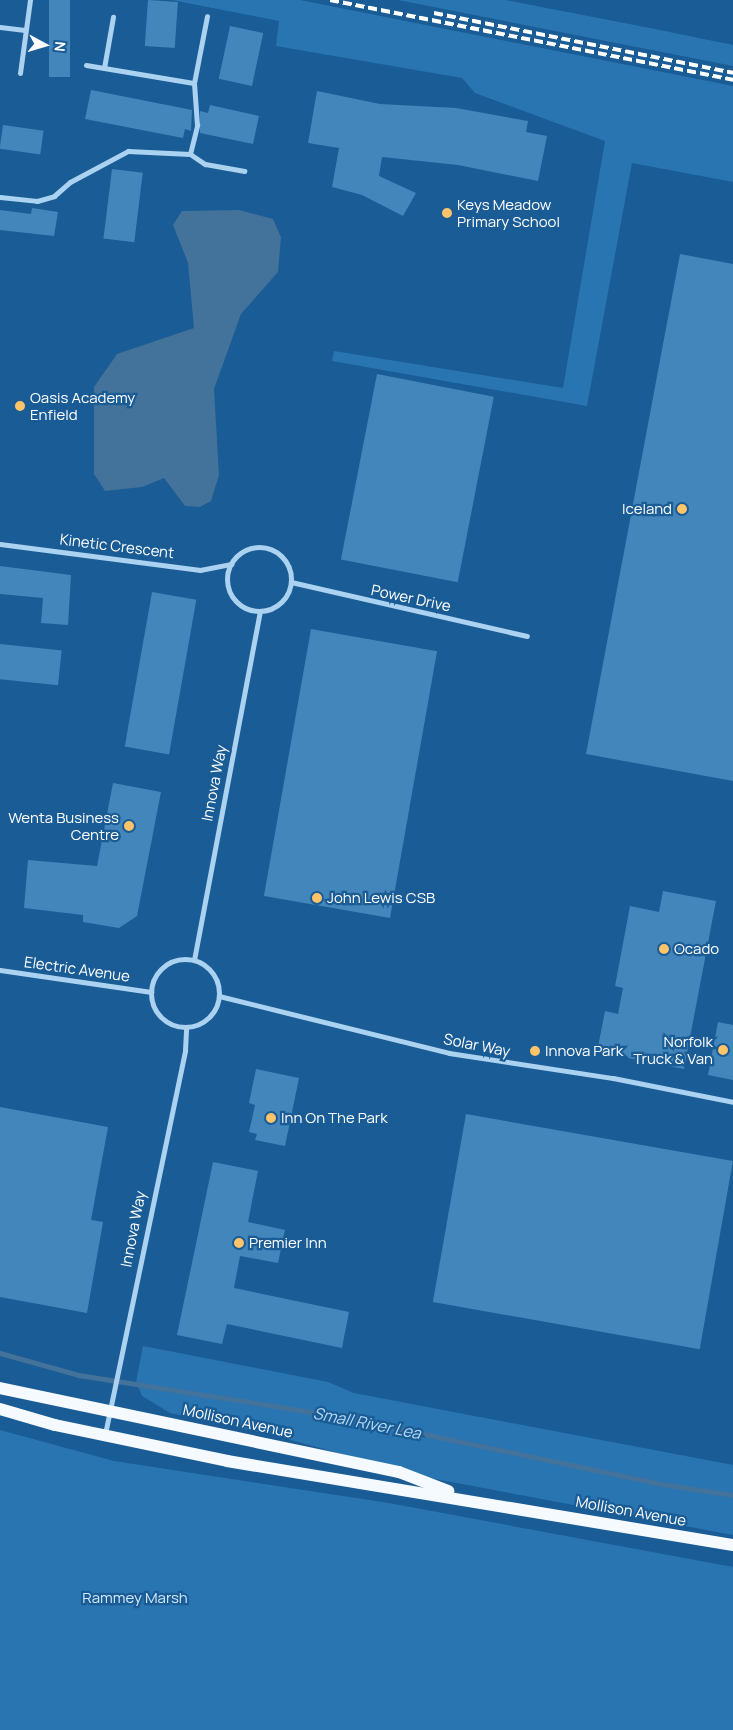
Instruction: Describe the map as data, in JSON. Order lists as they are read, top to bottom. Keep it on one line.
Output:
{"streets":{"main road":["Mollison Avenue"],"street":["Kinetic Crescent","Power Drive","Innova Way","Electric Avenue","Solar Way"]},"crossings":[["Kinetic Crescent","Power Drive"],["Kinetic Crescent","Innova Way"],["Power Drive","Innova Way"],["Innova Way","Electric Avenue"],["Innova Way","Solar Way"],["Innova Way","Mollison Avenue"],["Electric Avenue","Solar Way"]],"water":["Small River Lea"],"parks":["Rammey Marsh"],"places":["Keys Meadow Primary School","Oasis Academy Enfield","Iceland","Wenta Business Centre","John Lewis CSB","Ocado","Norfolk Truck & Van","Innova Park","Inn On The Park","Premier Inn"],"north":"right"}
